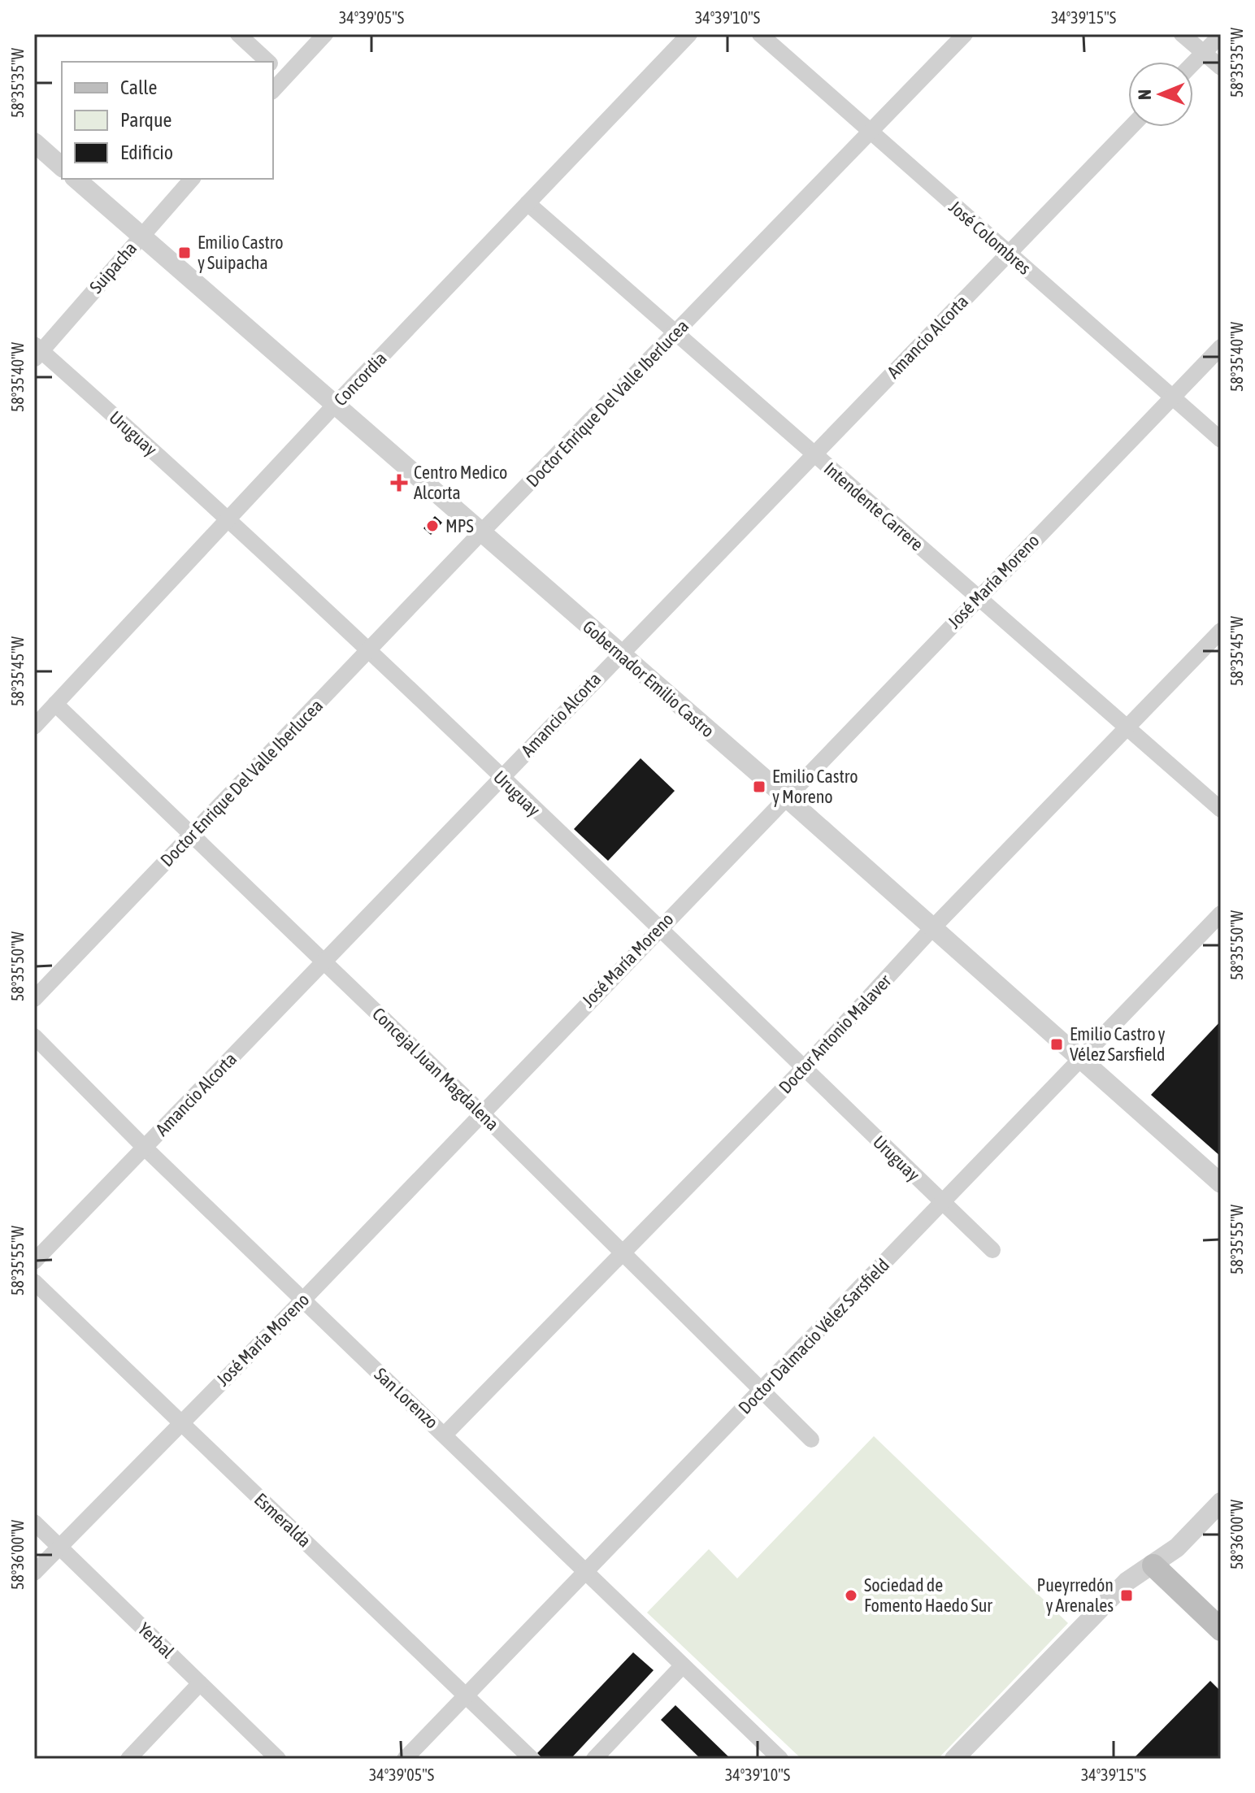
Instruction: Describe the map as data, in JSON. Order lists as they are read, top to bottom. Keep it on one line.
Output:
{"streets":{"street":["José Colombres","Suipacha","Amancio Alcorta","Concordia","Doctor Enrique Del Valle Iberlucea","Uruguay","Intendente Carrere","José María Moreno","Gobernador Emilio Castro","Doctor Antonio Malaver","Concejal Juan Magdalena","Doctor Dalmacio Vélez Sarsfield","San Lorenzo","Esmeralda","Yerbal"]},"crossings":[["José Colombres","Amancio Alcorta"],["José Colombres","Doctor Enrique Del Valle Iberlucea"],["José Colombres","José María Moreno"],["Suipacha","Uruguay"],["Suipacha","Gobernador Emilio Castro"],["Amancio Alcorta","Uruguay"],["Amancio Alcorta","Intendente Carrere"],["Amancio Alcorta","Gobernador Emilio Castro"],["Amancio Alcorta","Concejal Juan Magdalena"],["Amancio Alcorta","San Lorenzo"],["Concordia","Uruguay"],["Concordia","Intendente Carrere"],["Concordia","Gobernador Emilio Castro"],["Concordia","Concejal Juan Magdalena"],["Doctor Enrique Del Valle Iberlucea","Uruguay"],["Doctor Enrique Del Valle Iberlucea","Intendente Carrere"],["Doctor Enrique Del Valle Iberlucea","Gobernador Emilio Castro"],["Doctor Enrique Del Valle Iberlucea","Concejal Juan Magdalena"],["Uruguay","José María Moreno"],["Uruguay","Doctor Antonio Malaver"],["Uruguay","Doctor Dalmacio Vélez Sarsfield"],["Intendente Carrere","José María Moreno"],["Intendente Carrere","Doctor Antonio Malaver"],["José María Moreno","Gobernador Emilio Castro"],["José María Moreno","Concejal Juan Magdalena"],["José María Moreno","San Lorenzo"],["José María Moreno","Esmeralda"],["José María Moreno","Yerbal"],["Gobernador Emilio Castro","Doctor Antonio Malaver"],["Gobernador Emilio Castro","Doctor Dalmacio Vélez Sarsfield"],["Doctor Antonio Malaver","Concejal Juan Magdalena"],["Doctor Antonio Malaver","San Lorenzo"],["Concejal Juan Magdalena","Doctor Dalmacio Vélez Sarsfield"],["Doctor Dalmacio Vélez Sarsfield","San Lorenzo"],["Doctor Dalmacio Vélez Sarsfield","Esmeralda"]],"places":{"transit":["Emilio Castro y Suipacha","Emilio Castro y Moreno","Emilio Castro y Vélez Sarsfield","Pueyrredón y Arenales"],"health":["Centro Medico Alcorta"],"other":["MPS","Sociedad de Fomento Haedo Sur"]},"legend":["Calle","Parque","Edificio"],"north":"left","coordinates":["34°39'05\"S","34°39'10\"S","34°39'15\"S","58°35'35\"W","58°35'40\"W","58°35'45\"W","58°35'50\"W","58°35'55\"W","58°36'00\"W"]}
